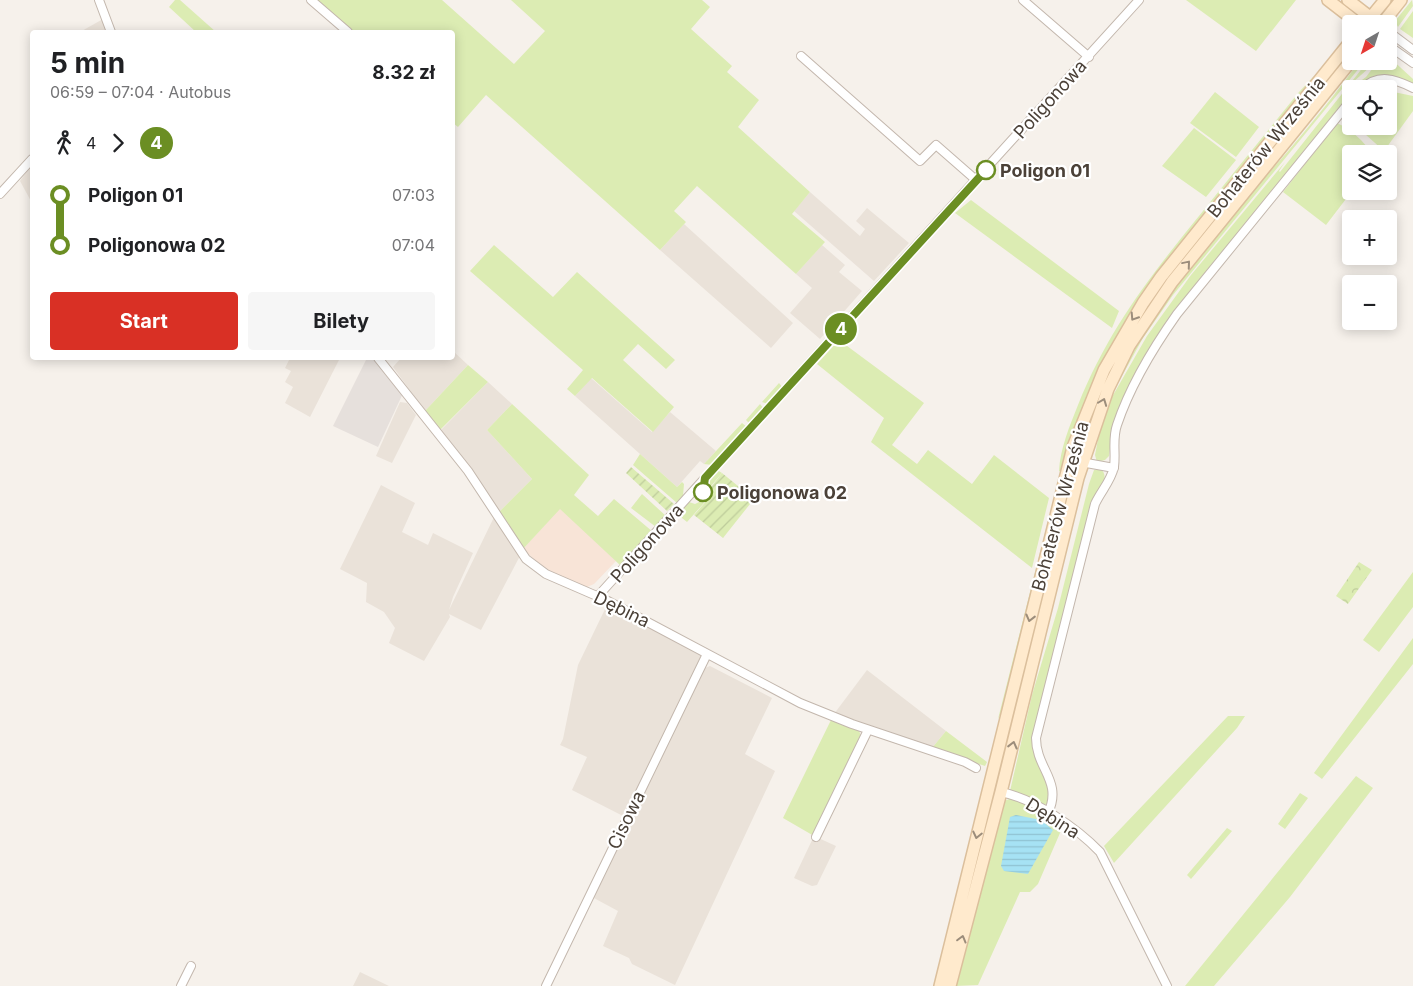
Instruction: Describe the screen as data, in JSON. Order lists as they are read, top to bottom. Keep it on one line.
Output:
{"streets":{"main road":["Bohaterów Września"],"street":["Poligonowa","Dębina","Cisowa"]},"crossings":[["Poligonowa","Dębina"],["Bohaterów Września","Dębina"],["Dębina","Cisowa"]],"places":["Poligon 01","Poligonowa 02"],"lines":["bus line 4"],"north":"bottom left","page":{"on_map":"4","map_buttons":["+","−"],"heading":["5 min","06:59 – 07:04 · Autobus","8.32 zł"],"legs":["4","4"],"list":[{"name":"Poligon 01","value":"07:03"},{"name":"Poligonowa 02","value":"07:04"}],"buttons":["Start","Bilety"]}}
